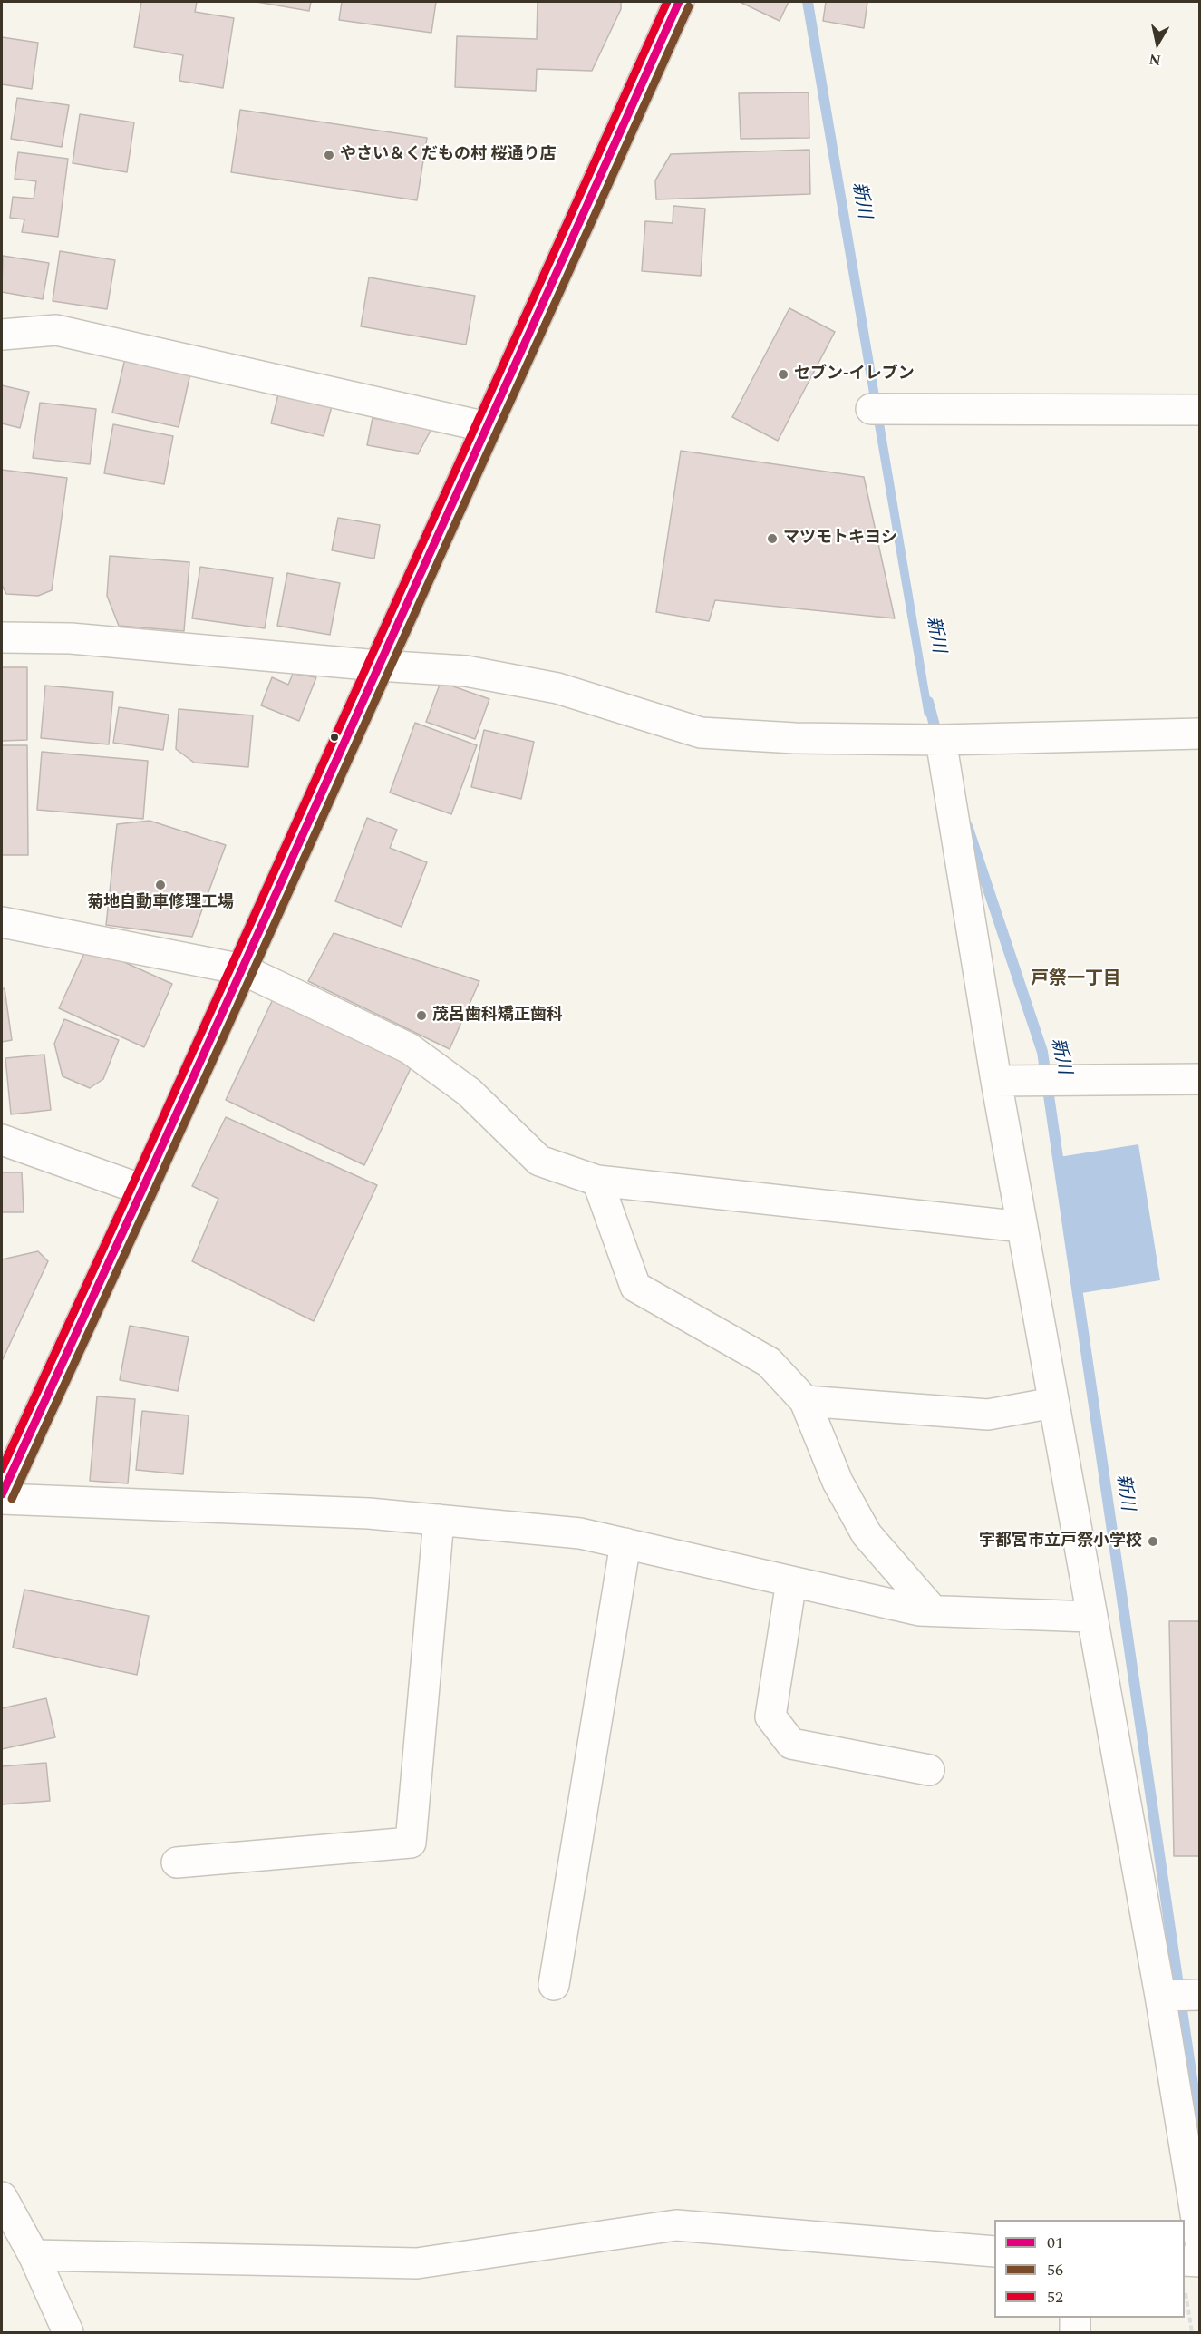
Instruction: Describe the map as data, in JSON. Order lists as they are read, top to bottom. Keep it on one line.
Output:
{"districts":["戸祭一丁目"],"water":["新川"],"places":["やさい＆くだもの村 桜通り店","セブン-イレブン","マツモトキヨシ","菊地自動車修理工場","茂呂歯科矯正歯科","宇都宮市立戸祭小学校"],"lines":["transit line 01","transit line 52","transit line 56"],"legend":["01","56","52"],"north":"bottom"}
